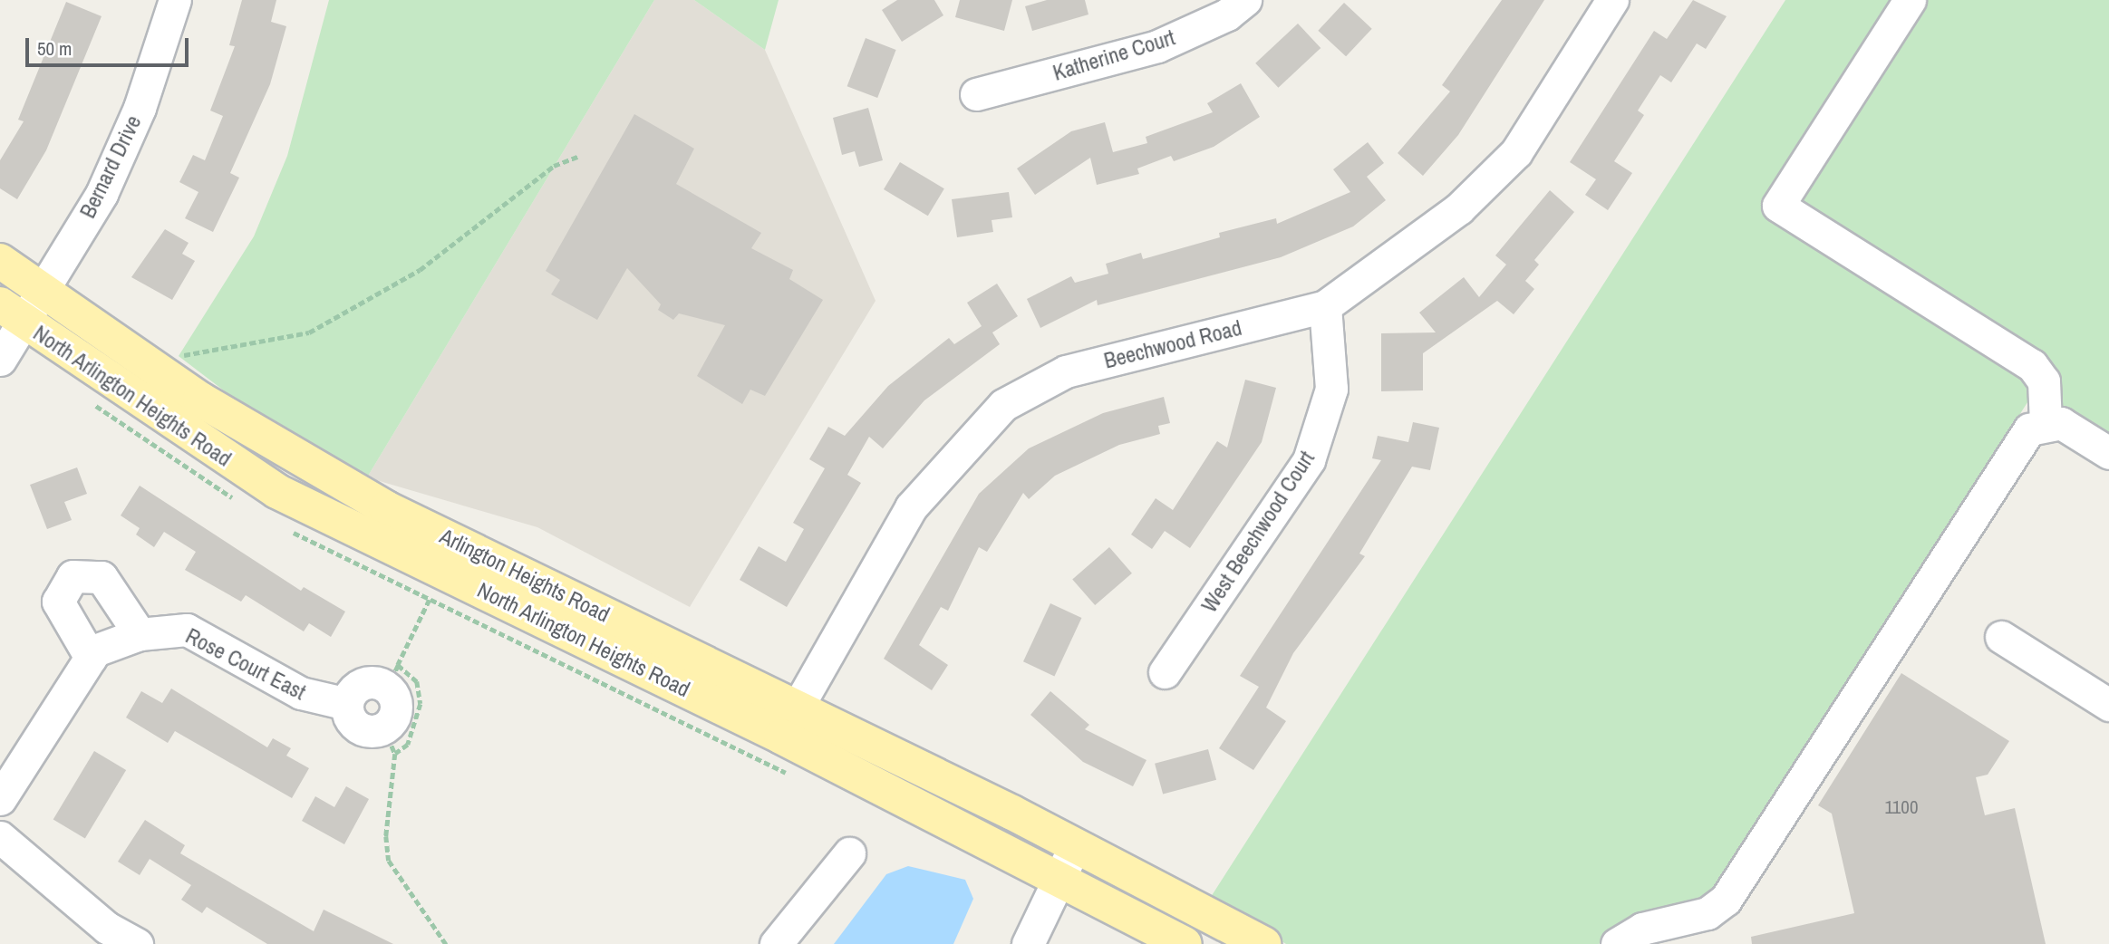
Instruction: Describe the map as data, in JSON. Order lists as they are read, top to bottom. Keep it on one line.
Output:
{"streets":{"main road":["North Arlington Heights Road","Arlington Heights Road"],"street":["Katherine Court","Bernard Drive","Beechwood Road","West Beechwood Court","Rose Court East"]},"crossings":[["Bernard Drive","North Arlington Heights Road"],["Bernard Drive","Arlington Heights Road"],["Beechwood Road","North Arlington Heights Road"],["Beechwood Road","West Beechwood Court"],["Beechwood Road","Arlington Heights Road"]],"house_numbers":["1100"],"scale_bar":"50 m"}
